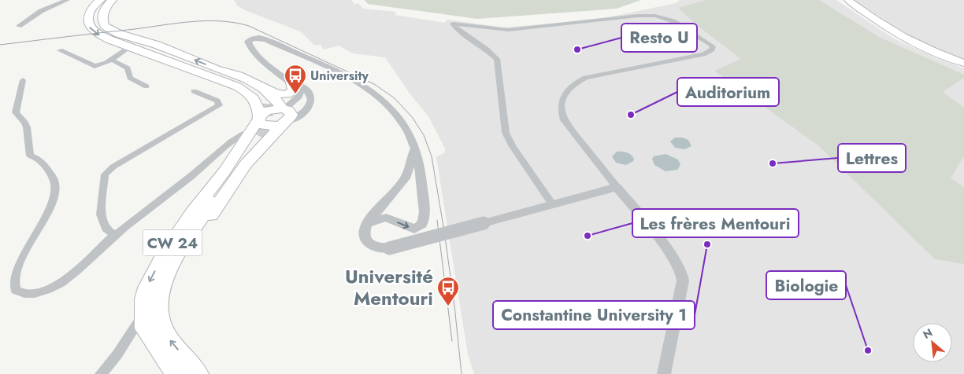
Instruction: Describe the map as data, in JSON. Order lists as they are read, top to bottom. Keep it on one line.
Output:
{"streets":{"highway":["CW 24"]},"places":{"other":["Resto U","Auditorium","Lettres","Les frères Mentouri","Constantine University 1","Biologie"],"bus stop":["University","Université Mentouri"]},"north":"top left"}
